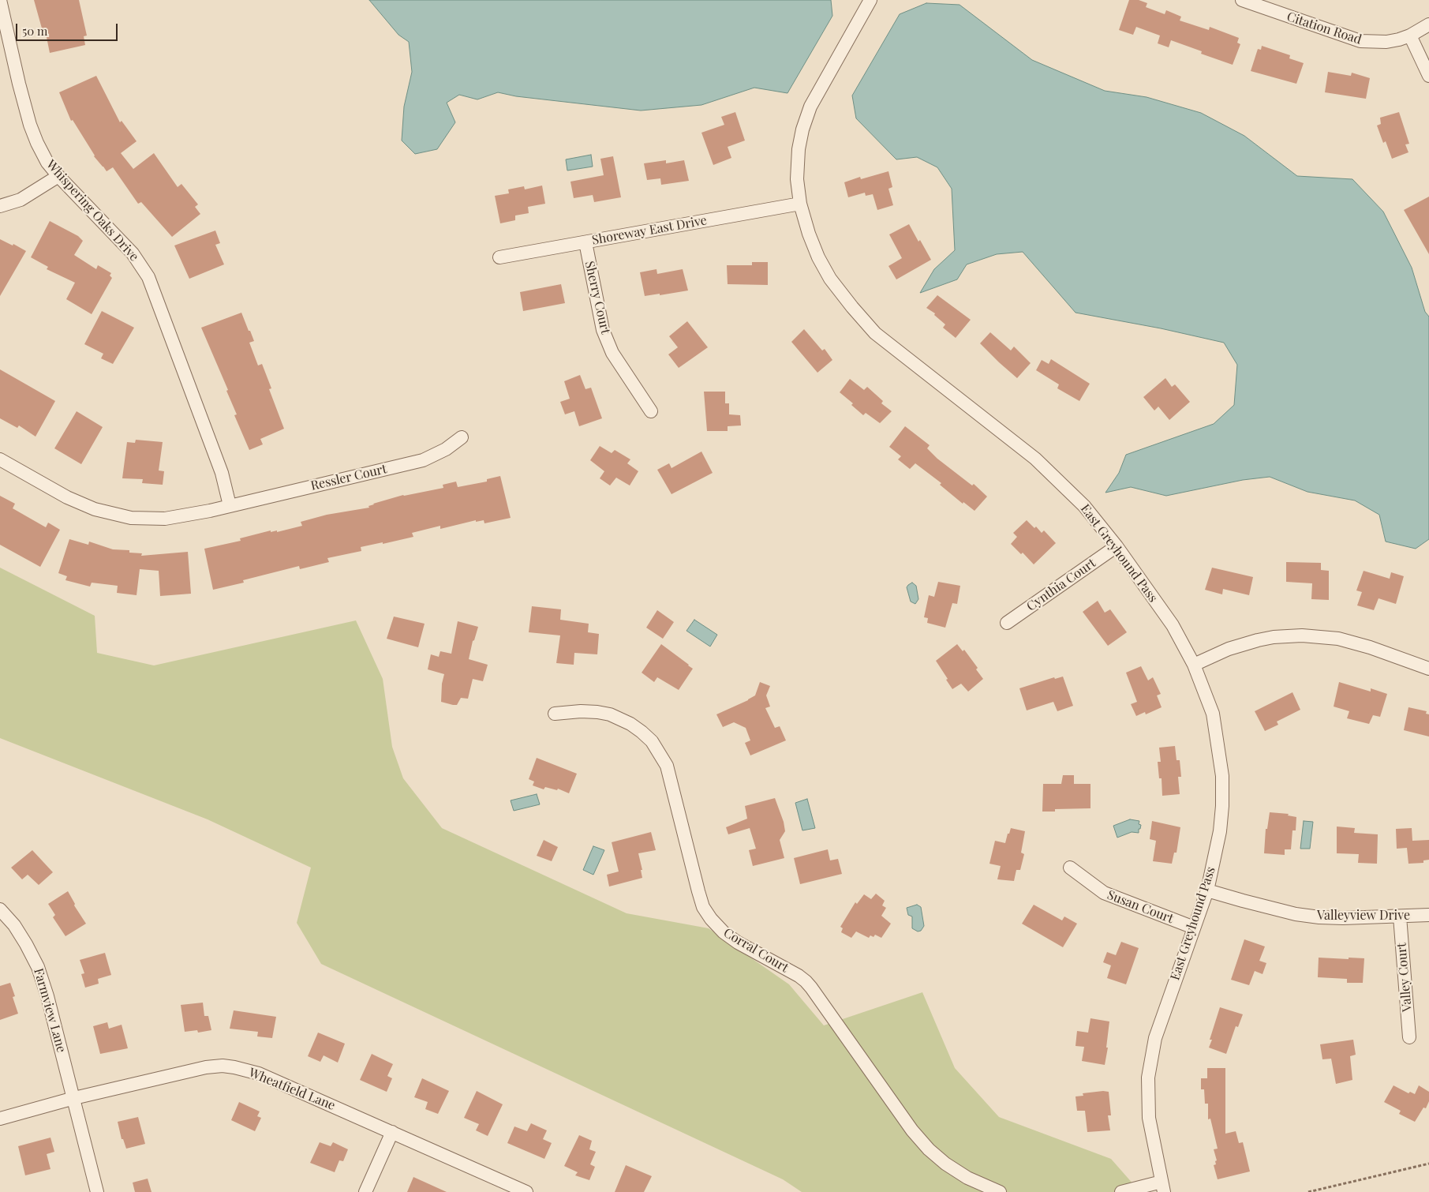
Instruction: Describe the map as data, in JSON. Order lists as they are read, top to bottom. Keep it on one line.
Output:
{"streets":{"street":["Citation Road","Whispering Oaks Drive","Shoreway East Drive","Sherry Court","Ressler Court","East Greyhound Pass","Cynthia Court","Susan Court","Valleyview Drive","Corral Court","Valley Court","Farmview Lane","Wheatfield Lane"]},"crossings":[["Whispering Oaks Drive","Ressler Court"],["Shoreway East Drive","Sherry Court"],["Shoreway East Drive","East Greyhound Pass"],["East Greyhound Pass","Cynthia Court"],["East Greyhound Pass","Susan Court"],["East Greyhound Pass","Valleyview Drive"],["Valleyview Drive","Valley Court"],["Farmview Lane","Wheatfield Lane"]],"scale_bar":"50 m"}
